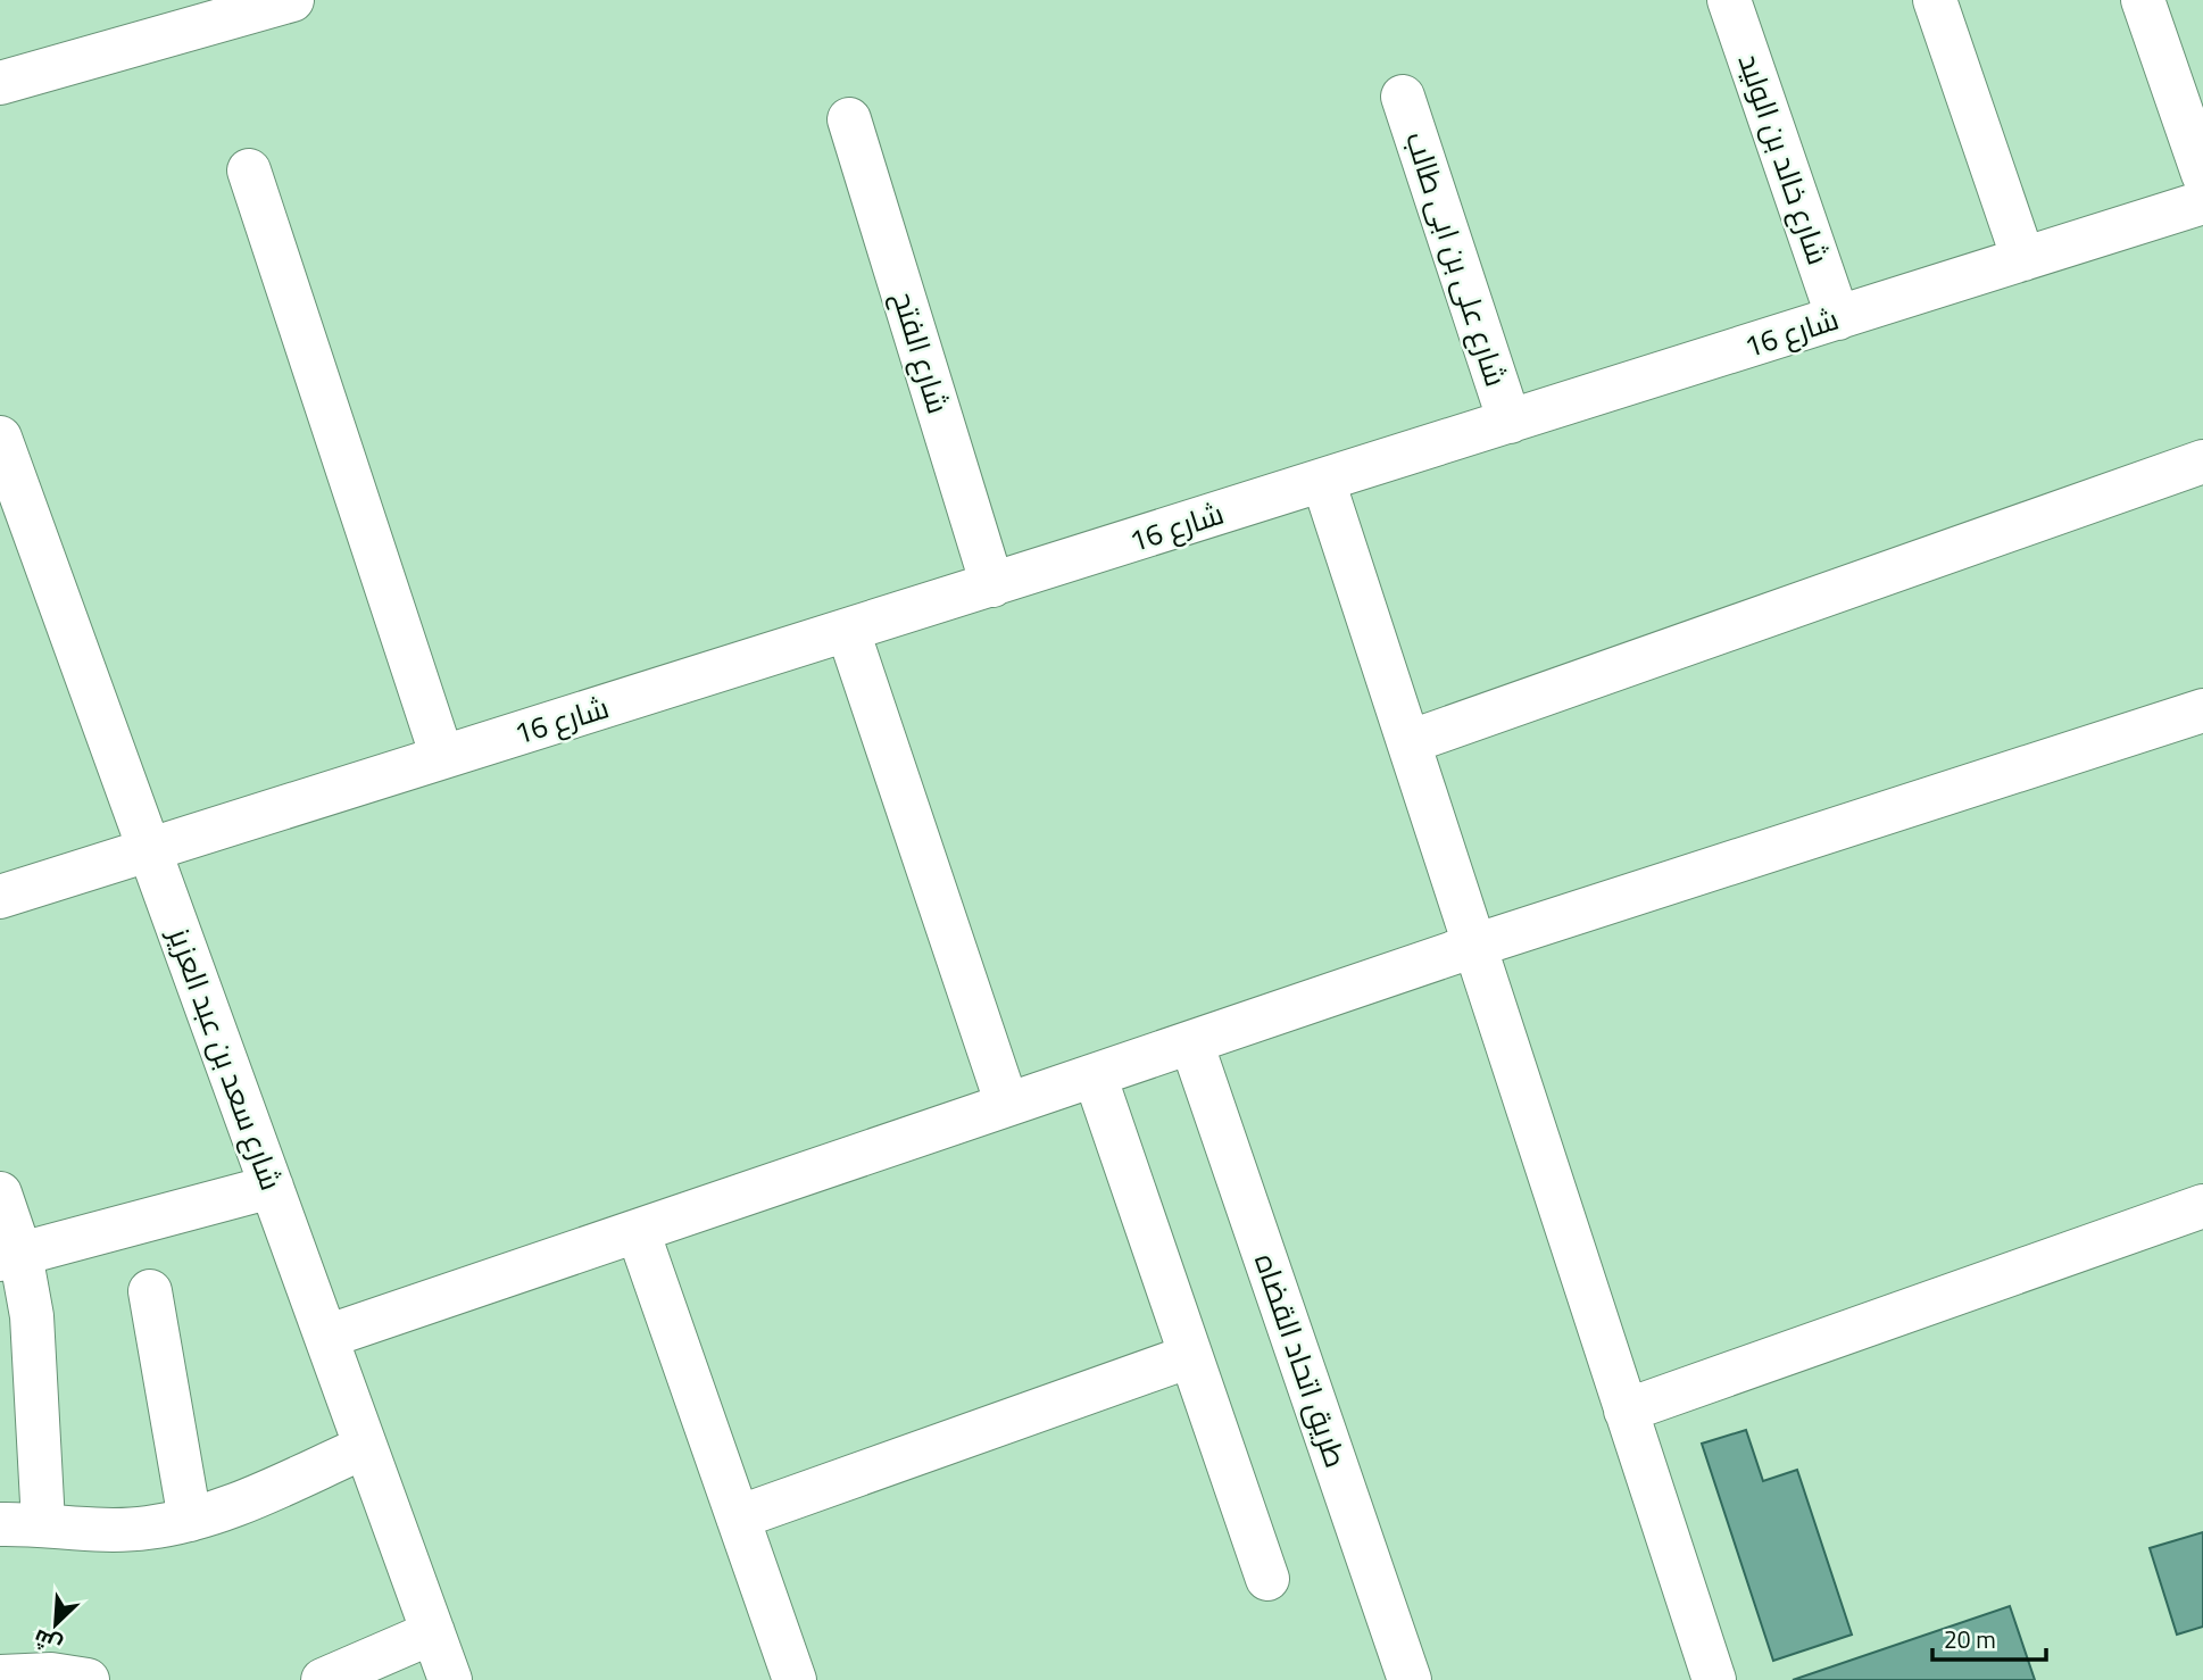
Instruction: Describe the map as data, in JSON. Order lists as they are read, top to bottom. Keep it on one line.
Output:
{"streets":{"street":["شارع خالد بن الوليد","شارع على بن ابى طالب","شارع 16","شارع الفتح","شارع سعد بن عبد العزيز","طريق اتحاد القضاه"]},"crossings":[["شارع خالد بن الوليد","شارع 16"],["شارع على بن ابى طالب","شارع 16"],["شارع 16","شارع الفتح"],["شارع 16","شارع سعد بن عبد العزيز"]],"scale_bar":"20 m","north":"bottom left"}
